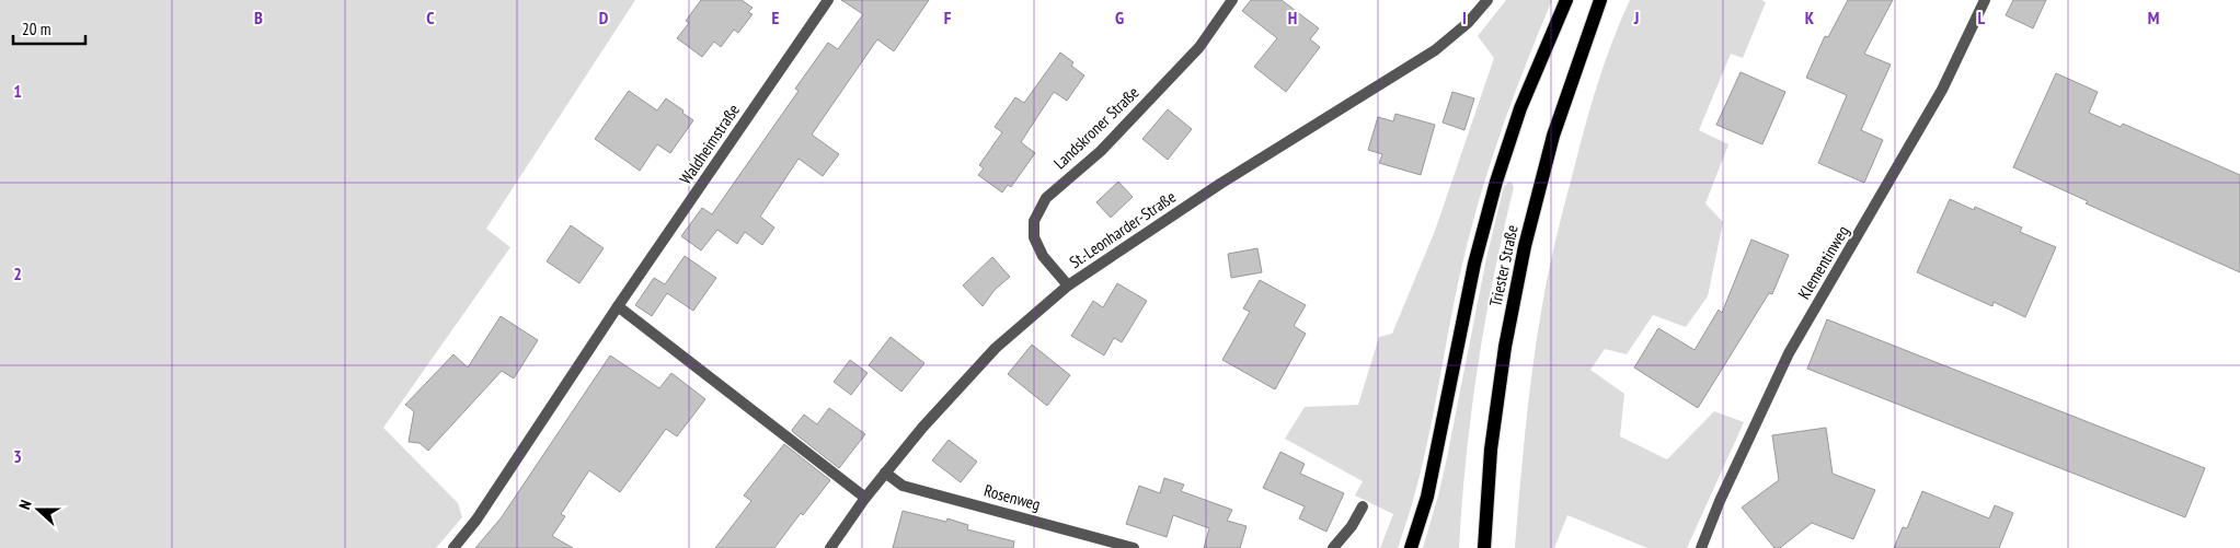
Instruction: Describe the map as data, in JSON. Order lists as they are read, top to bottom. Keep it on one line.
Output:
{"streets":{"main road":["Triester Straße"],"street":["Landskroner Straße","Waldheimstraße","St.-Leonharder-Straße","Klementinweg","Rosenweg"]},"crossings":[["Landskroner Straße","St.-Leonharder-Straße"],["St.-Leonharder-Straße","Rosenweg"]],"scale_bar":"20 m","north":"left","grid":{"columns":["B","C","D","E","F","G","H","I","J","K","L","M"],"rows":["1","2","3"]}}
